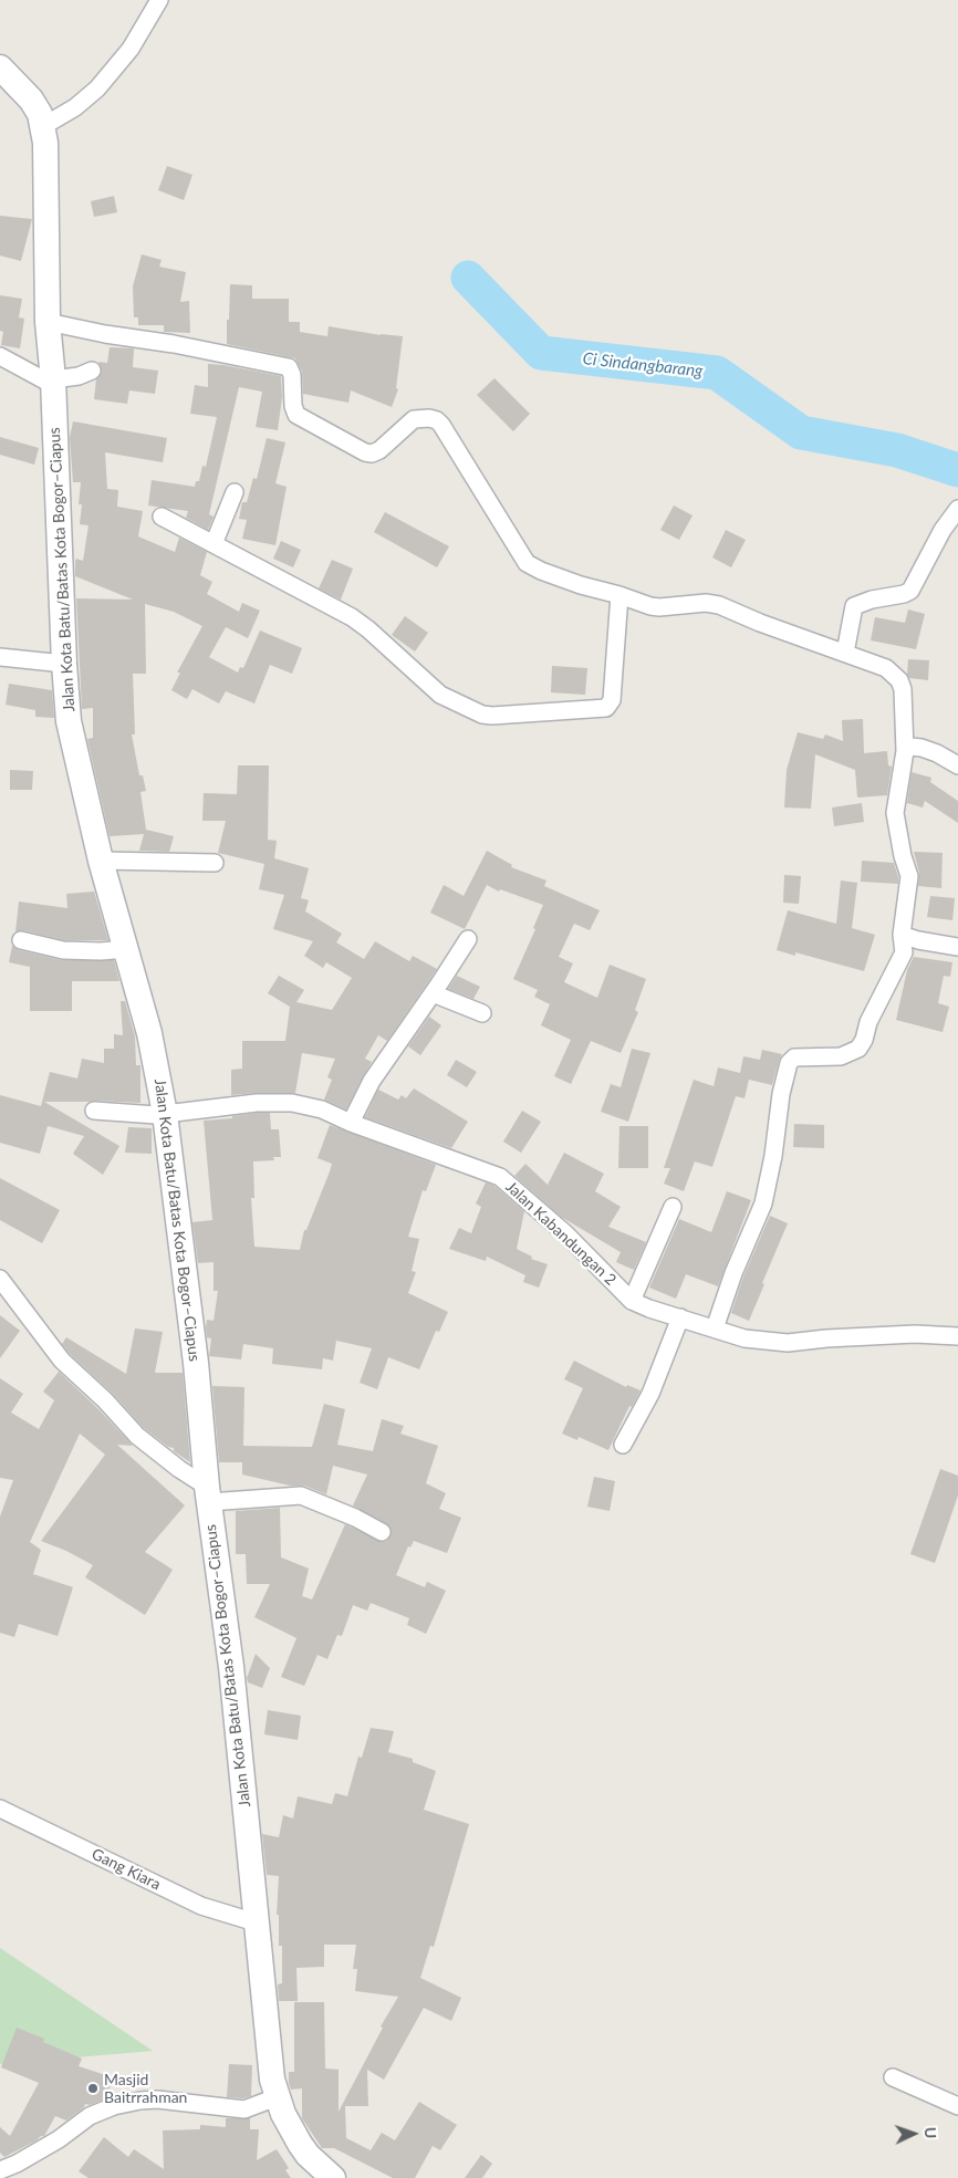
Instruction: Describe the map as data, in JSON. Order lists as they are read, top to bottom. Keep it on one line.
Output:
{"streets":{"main road":["Jalan Kota Batu/Batas Kota Bogor–Ciapus"],"street":["Jalan Kabandungan 2","Gang Kiara"]},"crossings":[["Jalan Kota Batu/Batas Kota Bogor–Ciapus","Jalan Kabandungan 2"],["Jalan Kota Batu/Batas Kota Bogor–Ciapus","Gang Kiara"]],"water":["Ci Sindangbarang"],"places":["Masjid Baitrrahman"],"north":"right"}
